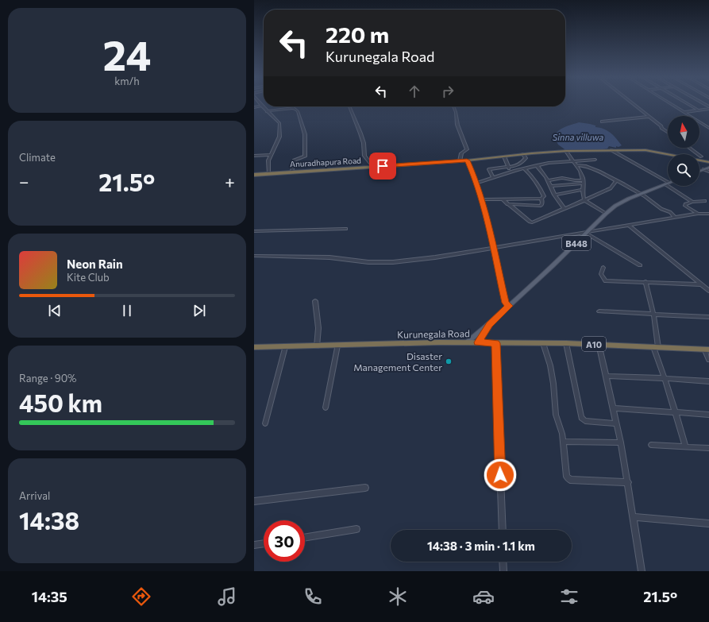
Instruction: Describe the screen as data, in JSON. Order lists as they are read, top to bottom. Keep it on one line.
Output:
{"streets":{"highway":["Anuradhapura Road","Kurunegala Road","A10"],"main road":["B448"]},"crossings":[["B448","Kurunegala Road"]],"water":["Sinna villuwa"],"places":["Disaster Management Center"],"north":"top","page":{"tile":[["24","km/h"],"Climate",["Range · 90%","450 km"],["Arrival","14:38"]],"turn":["220 m","Kurunegala Road"],"heat":["−","21.5°","+"],"song":["Neon Rain","Kite Club"],"limit":"30","trip":"14:38 · 3 min · 1.1 km","tabs":["14:35","21.5°"]}}
